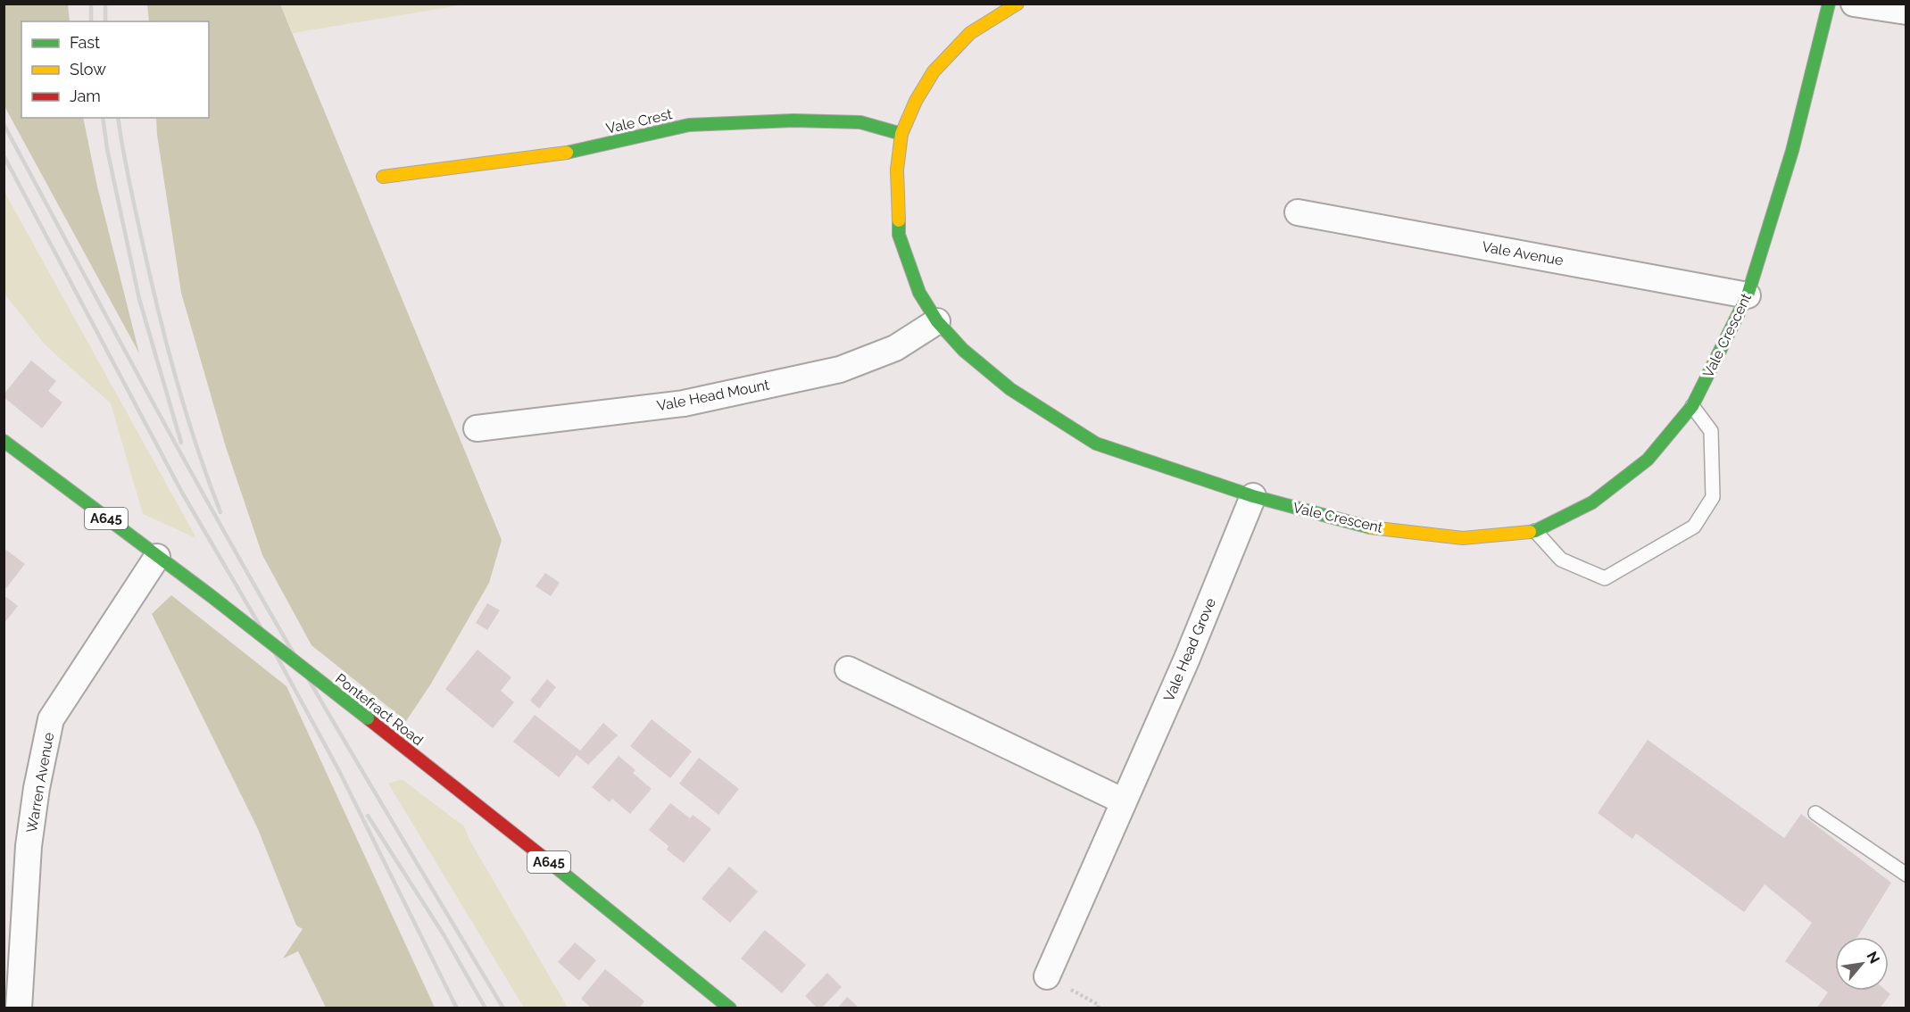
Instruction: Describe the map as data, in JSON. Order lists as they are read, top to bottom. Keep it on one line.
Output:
{"streets":{"street":["Vale Crest","Vale Avenue","Vale Crescent","Vale Head Mount","A645","Vale Head Grove","Pontefract Road","Warren Avenue"]},"crossings":[["Vale Crest","Vale Crescent"],["Vale Avenue","Vale Crescent"],["Vale Crescent","Vale Head Mount"],["Vale Crescent","Vale Head Grove"],["Pontefract Road","Warren Avenue"]],"legend":["Fast","Slow","Jam"],"north":"top right"}
